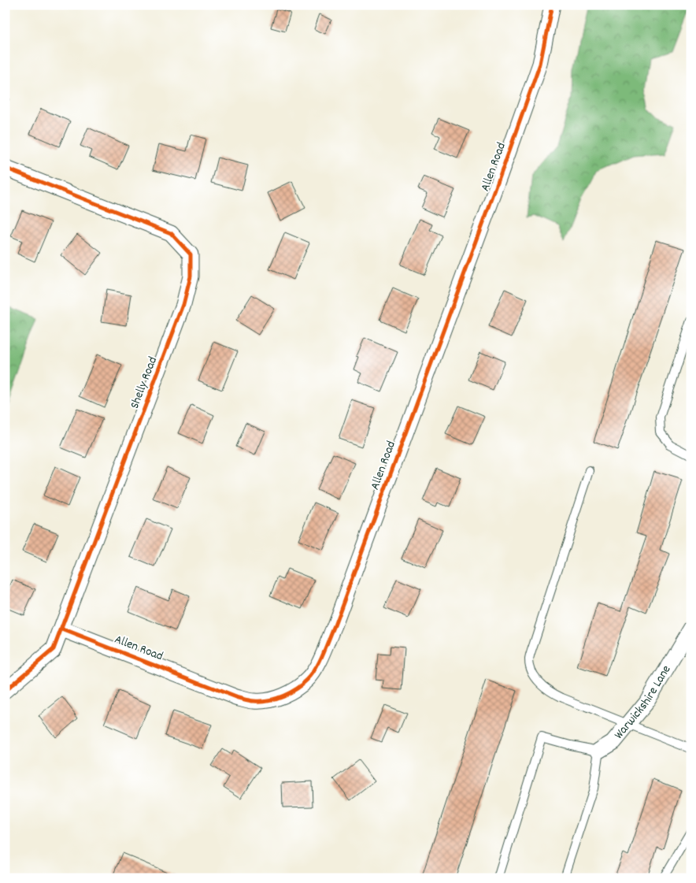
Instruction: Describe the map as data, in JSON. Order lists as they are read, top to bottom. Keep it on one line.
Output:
{"streets":{"street":["Allen Road","Shelly Road","Warwickshire Lane"]},"crossings":[["Allen Road","Shelly Road"]]}
